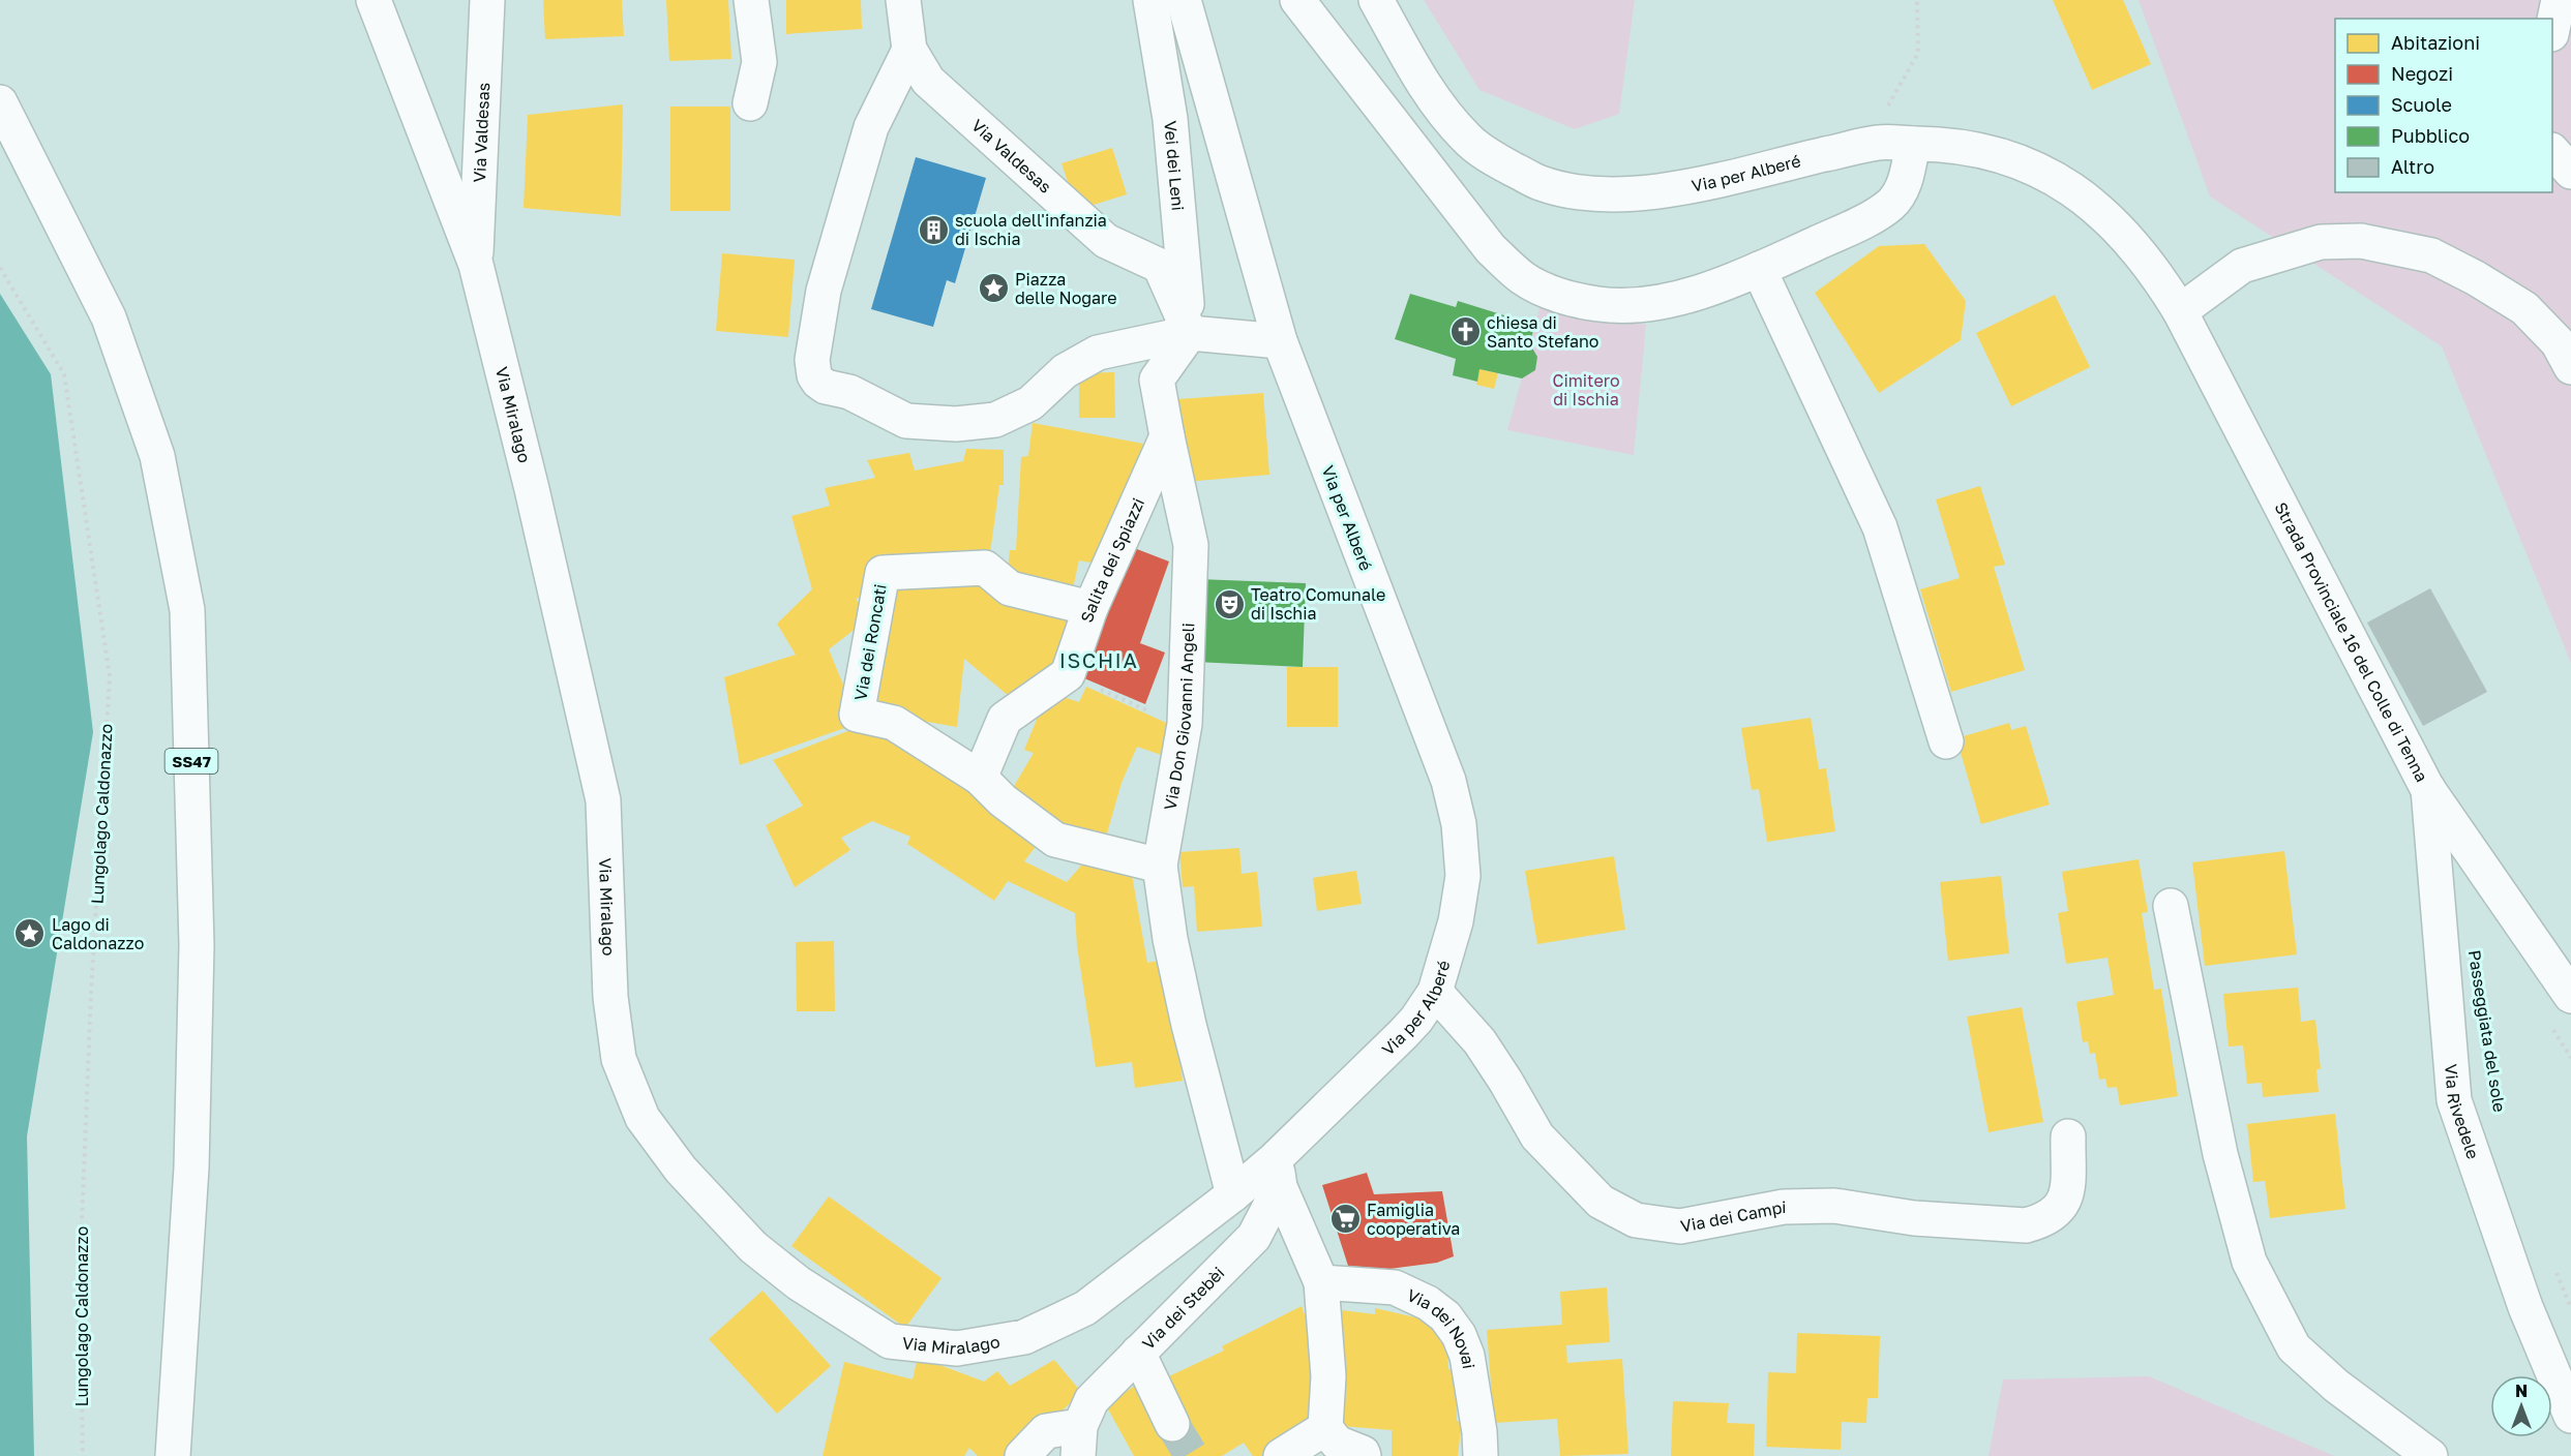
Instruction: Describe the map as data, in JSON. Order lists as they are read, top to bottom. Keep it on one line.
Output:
{"streets":{"street":["Via Valdesas","Vei dei Leni","Via per Alberé","Via Miralago","Salita dei Spiazzi","Via dei Roncati","Strada Provinciale 16 del Colle di Tenna","Via Don Giovanni Angeli","SS47","Via Rivedele","Via dei Campi","Via dei Stebèi","Via dei Novai"],"path":["Lungolago Caldonazzo","Passeggiata del sole"]},"crossings":[["Via Valdesas","Vei dei Leni"],["Via Valdesas","Via Miralago"],["Via Valdesas","Via Don Giovanni Angeli"],["Vei dei Leni","Via Don Giovanni Angeli"],["Via per Alberé","Via Miralago"],["Via per Alberé","Strada Provinciale 16 del Colle di Tenna"],["Via per Alberé","Via Don Giovanni Angeli"],["Via per Alberé","Via dei Campi"],["Via per Alberé","Via dei Stebèi"],["Via Miralago","Via Don Giovanni Angeli"],["Salita dei Spiazzi","Via dei Roncati"],["Salita dei Spiazzi","Via Don Giovanni Angeli"],["Strada Provinciale 16 del Colle di Tenna","Via Rivedele"]],"districts":["ISCHIA"],"parks":["Cimitero di Ischia"],"places":{"building":["scuola dell'infanzia di Ischia"],"place":["Piazza delle Nogare","Lago di Caldonazzo"],"church":["chiesa di Santo Stefano"],"theatre":["Teatro Comunale di Ischia"],"supermarket":["Famiglia cooperativa"]},"legend":["Abitazioni","Negozi","Scuole","Pubblico","Altro"],"north":"top"}
